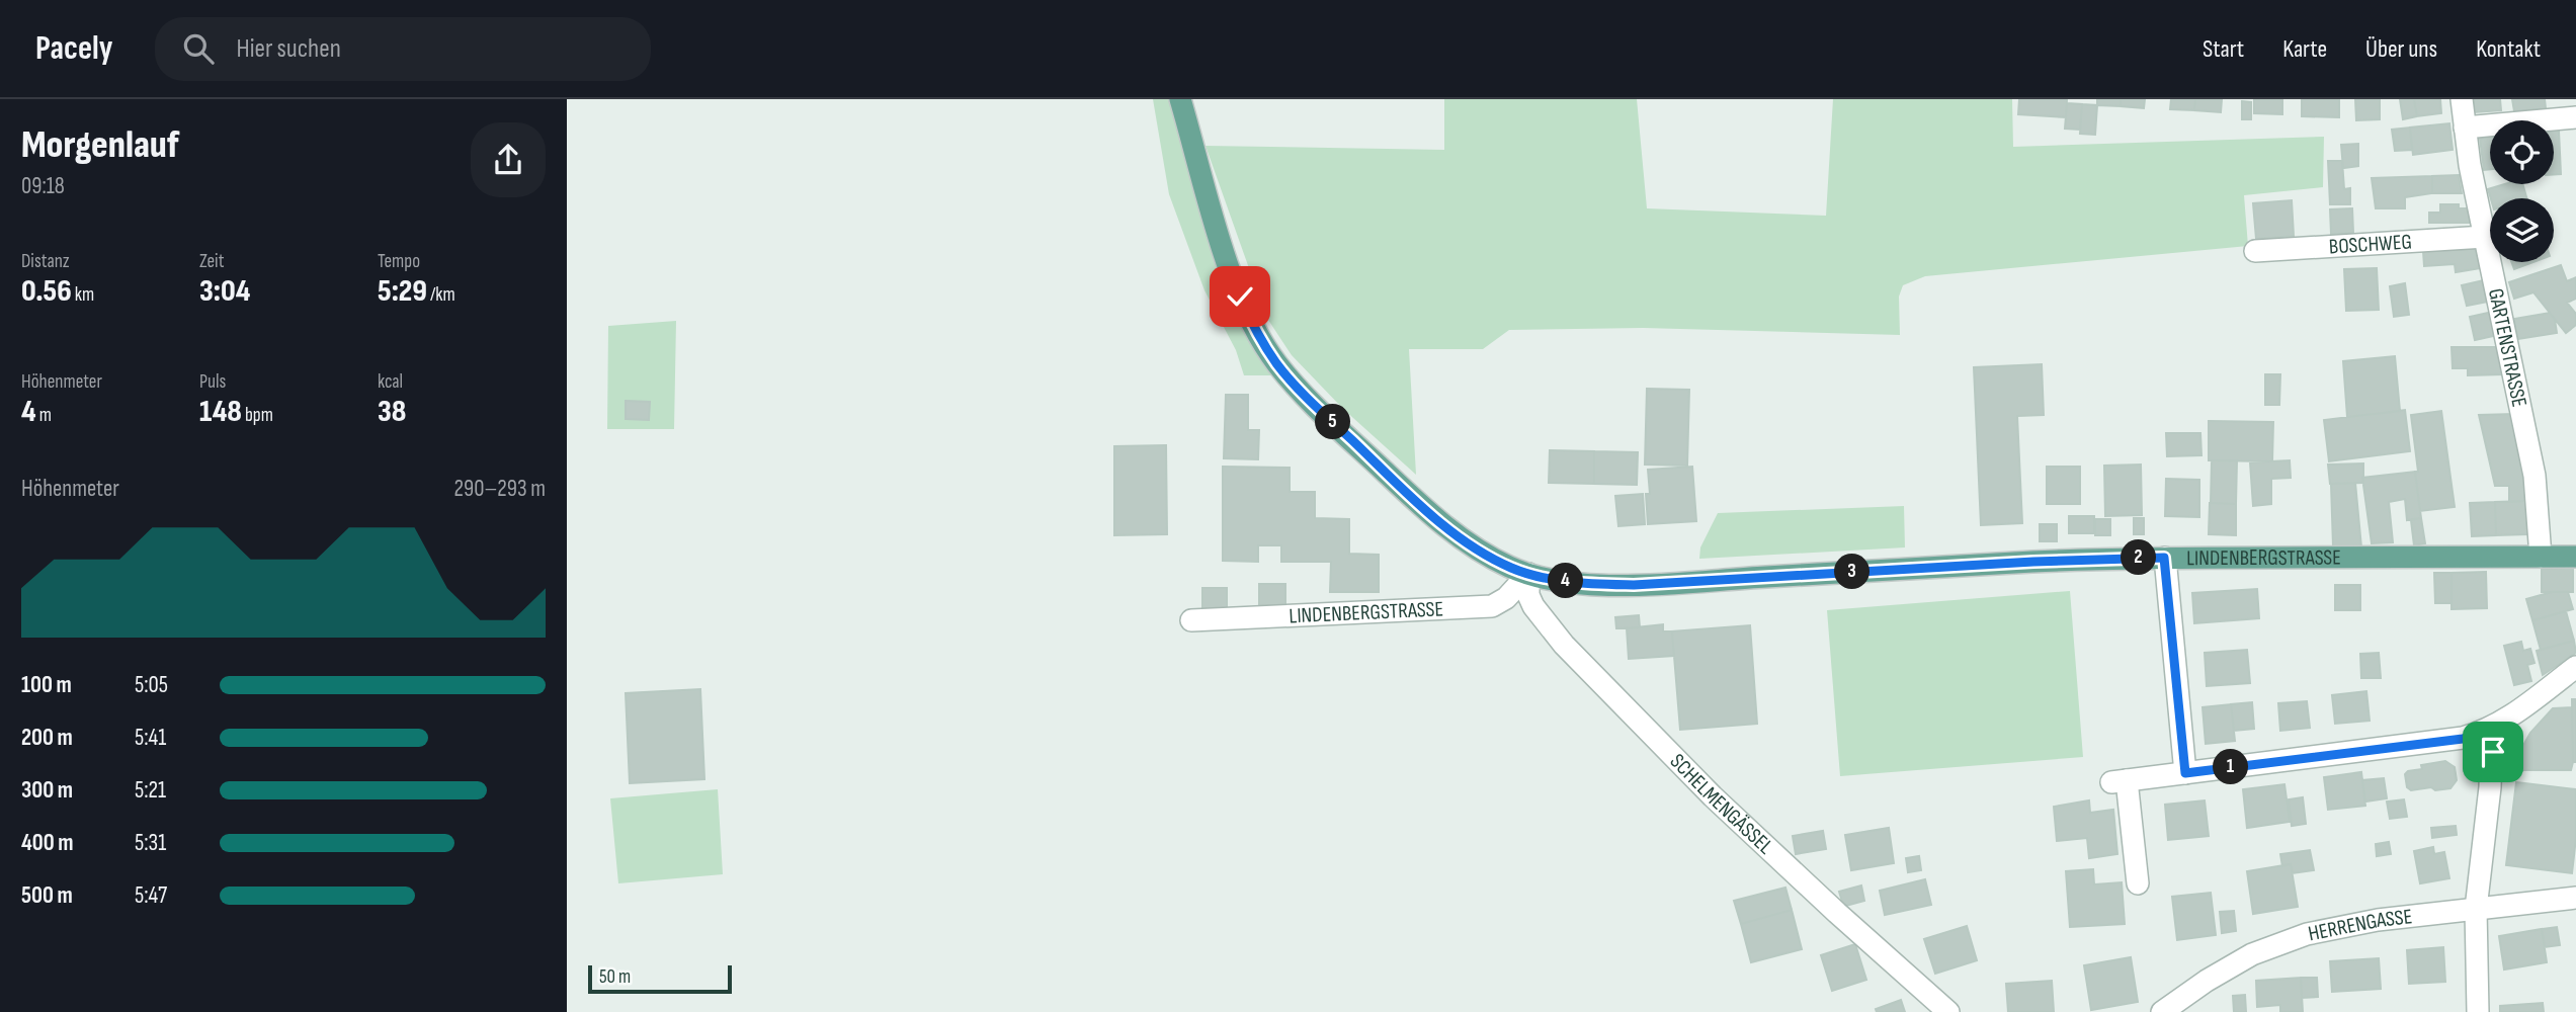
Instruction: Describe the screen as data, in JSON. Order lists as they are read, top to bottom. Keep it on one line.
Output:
{"streets":{"main road":["LINDENBERGSTRASSE"],"street":["BOSCHWEG","GARTENSTRASSE","SCHELMENGÄSSEL","HERRENGASSE"]},"crossings":[["BOSCHWEG","GARTENSTRASSE"],["GARTENSTRASSE","LINDENBERGSTRASSE"],["LINDENBERGSTRASSE","SCHELMENGÄSSEL"]],"scale_bar":"50 m","page":{"header":"Pacely","search":"Hier suchen","nav":["Start","Karte","Über uns","Kontakt"],"heading":["Morgenlauf","09:18"],"stats":[["Distanz","0.56 km"],["Zeit","3:04"],["Tempo","5:29 /km"],["Höhenmeter","4 m"],["Puls","148 bpm"],["kcal","38"]],"pins":["5","2","3","4","1"],"chart":["Höhenmeter","290–293 m"],"list":[{"name":"100 m","note":"5:05"},{"name":"200 m","note":"5:41"},{"name":"300 m","note":"5:21"},{"name":"400 m","note":"5:31"},{"name":"500 m","note":"5:47"}],"scale":"50 m"}}
